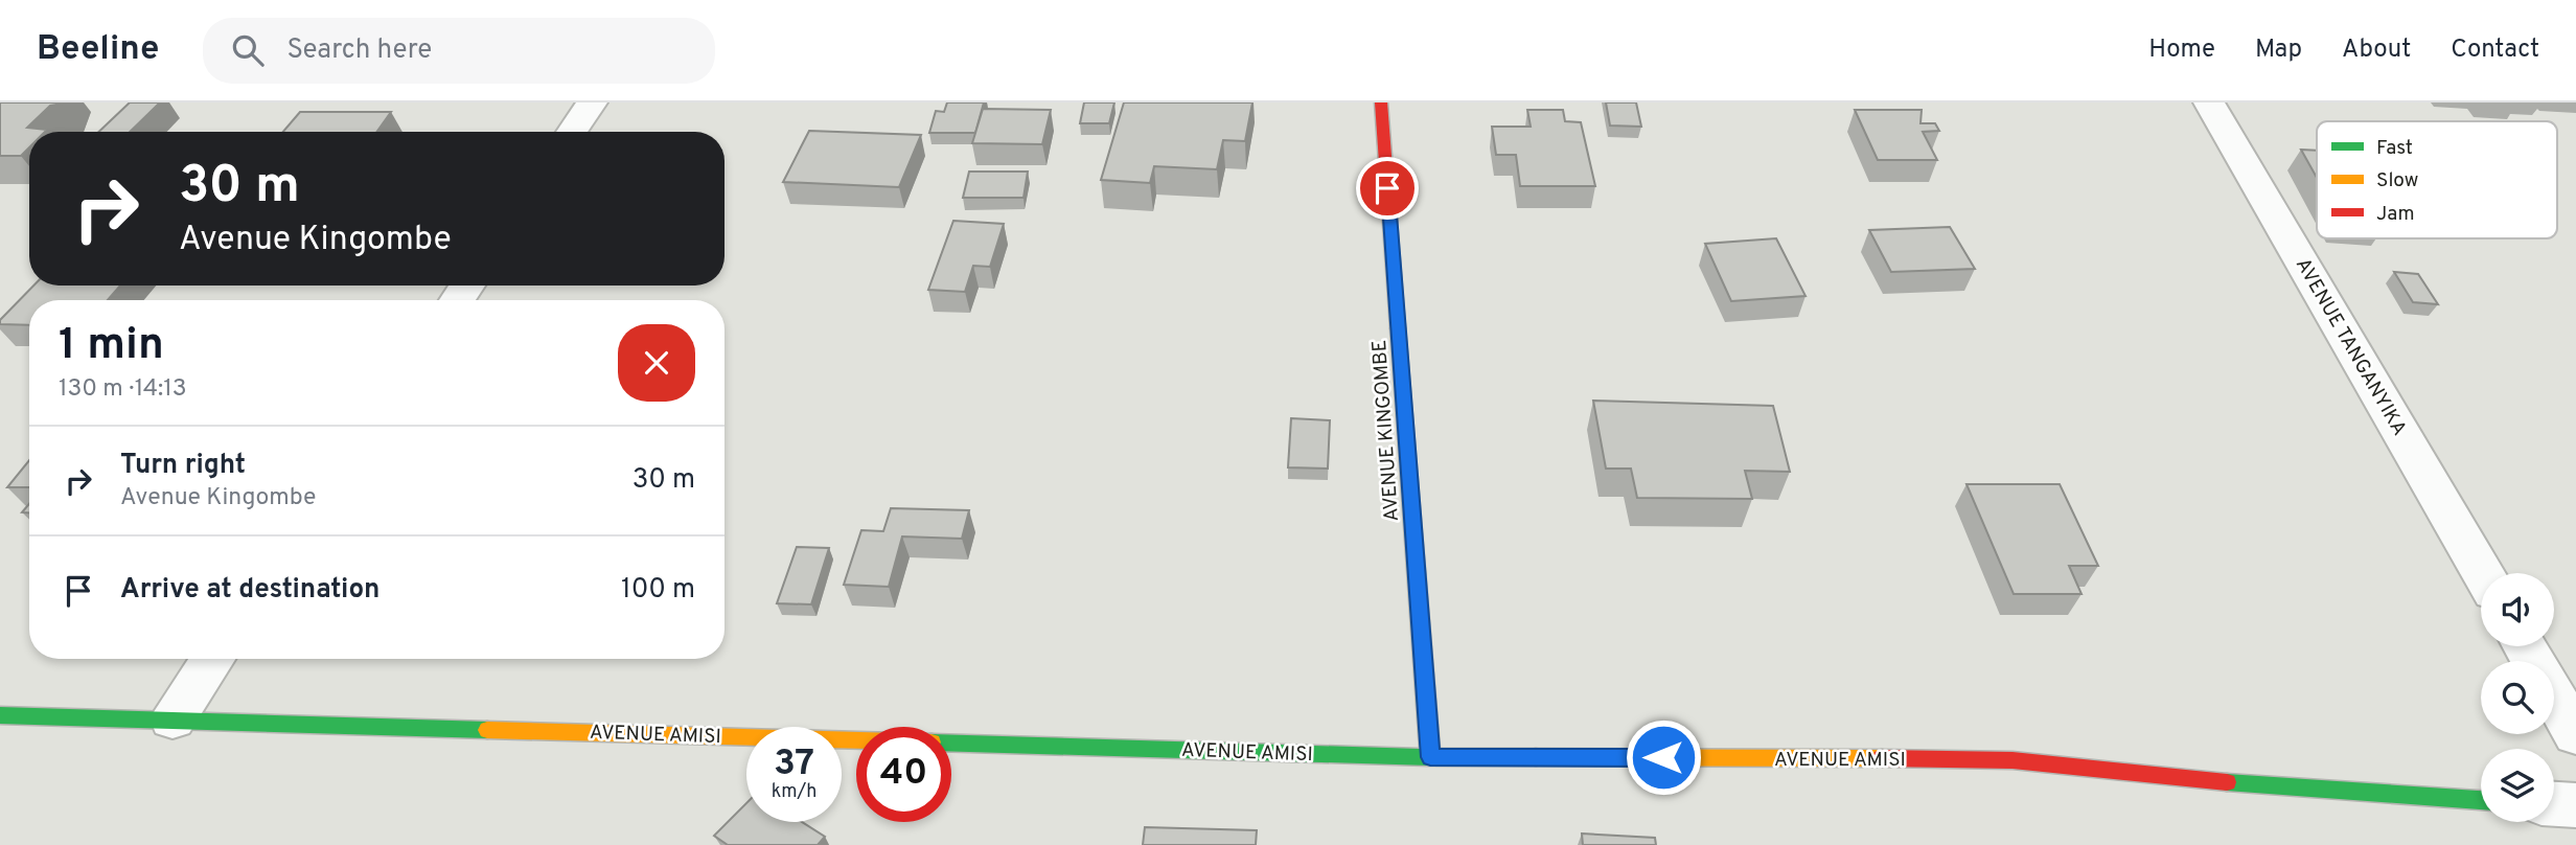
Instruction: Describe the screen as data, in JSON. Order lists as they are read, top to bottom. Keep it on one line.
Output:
{"streets":{"street":["AVENUE TANGANYIKA","AVENUE KINGOMBE","AVENUE AMISI"]},"crossings":[["AVENUE KINGOMBE","AVENUE AMISI"]],"legend":["Fast","Slow","Jam"],"page":{"header":"Beeline","search":"Search here","nav":["Home","Map","About","Contact"],"turn":["30 m","Avenue Kingombe"],"heading":["1 min","130 m · 14:13"],"list":[{"name":"Turn right","note":"Avenue Kingombe","value":"30 m"},{"name":"Arrive at destination","value":"100 m"}],"speed":"37 km/h","limit":"40"}}
